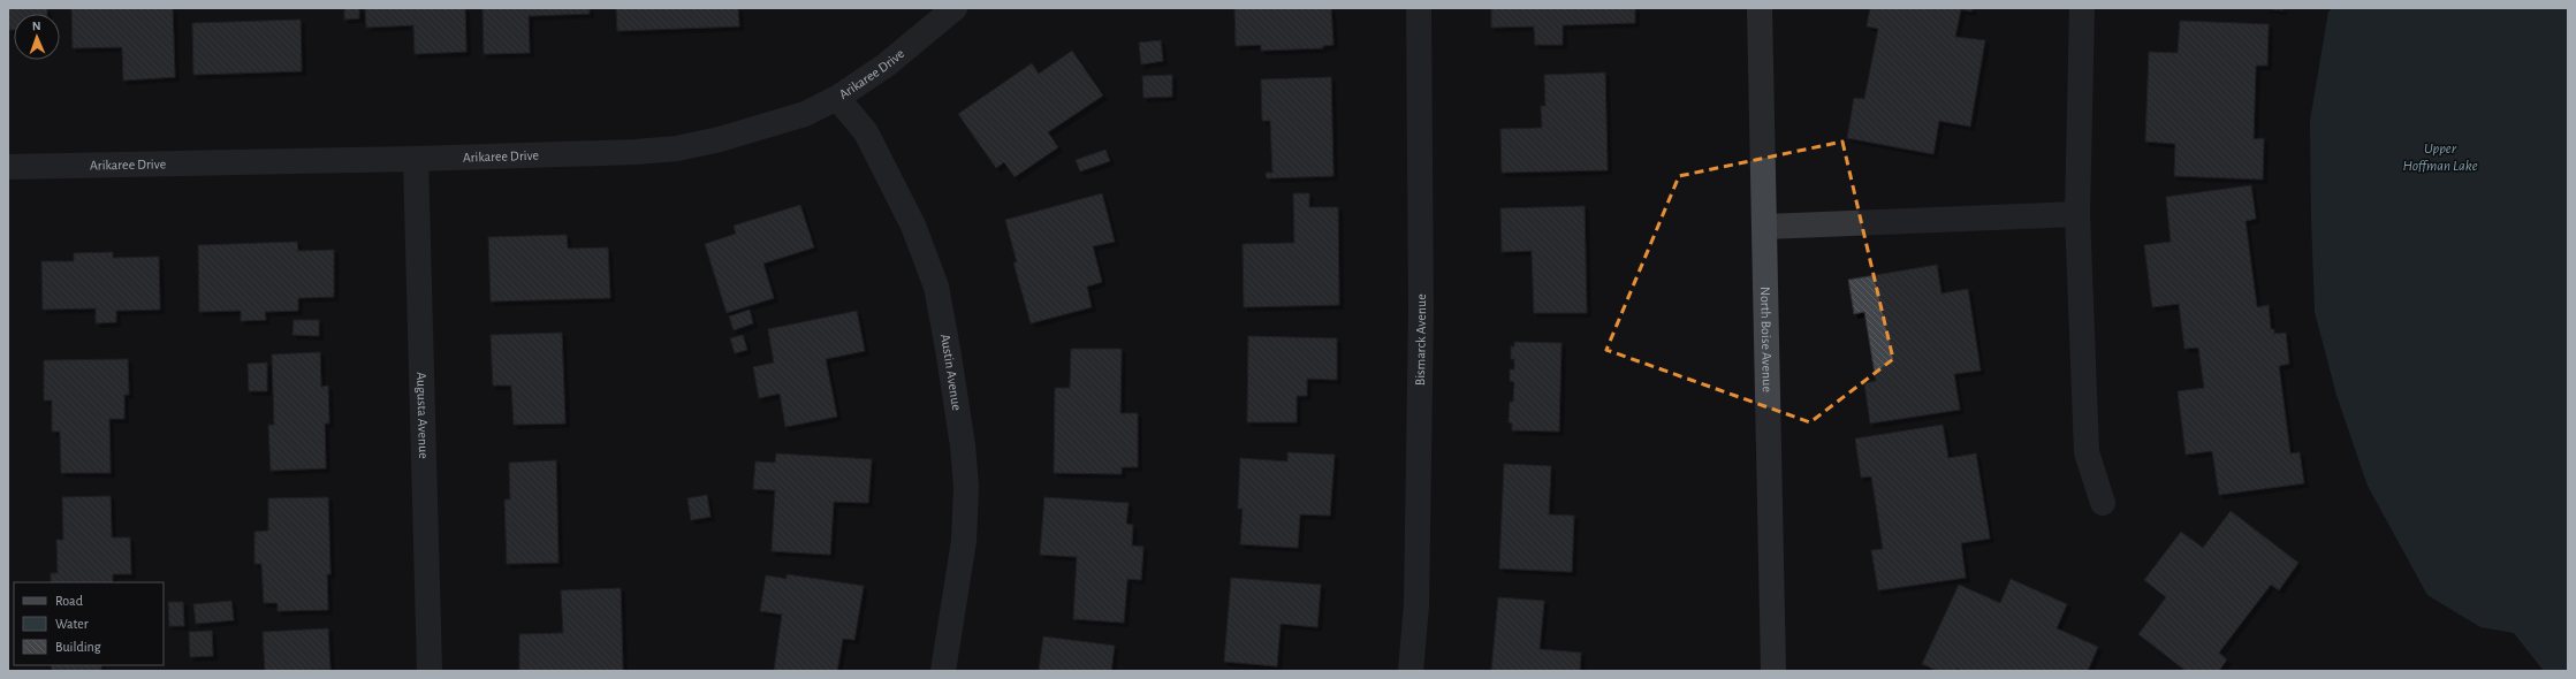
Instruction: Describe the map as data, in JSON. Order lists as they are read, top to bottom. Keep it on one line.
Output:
{"streets":{"street":["Arikaree Drive","Bismarck Avenue","North Boise Avenue","Austin Avenue","Augusta Avenue"]},"crossings":[["Arikaree Drive","Austin Avenue"],["Arikaree Drive","Augusta Avenue"]],"water":["Upper Hoffman Lake"],"legend":["Road","Water","Building"],"north":"top"}
